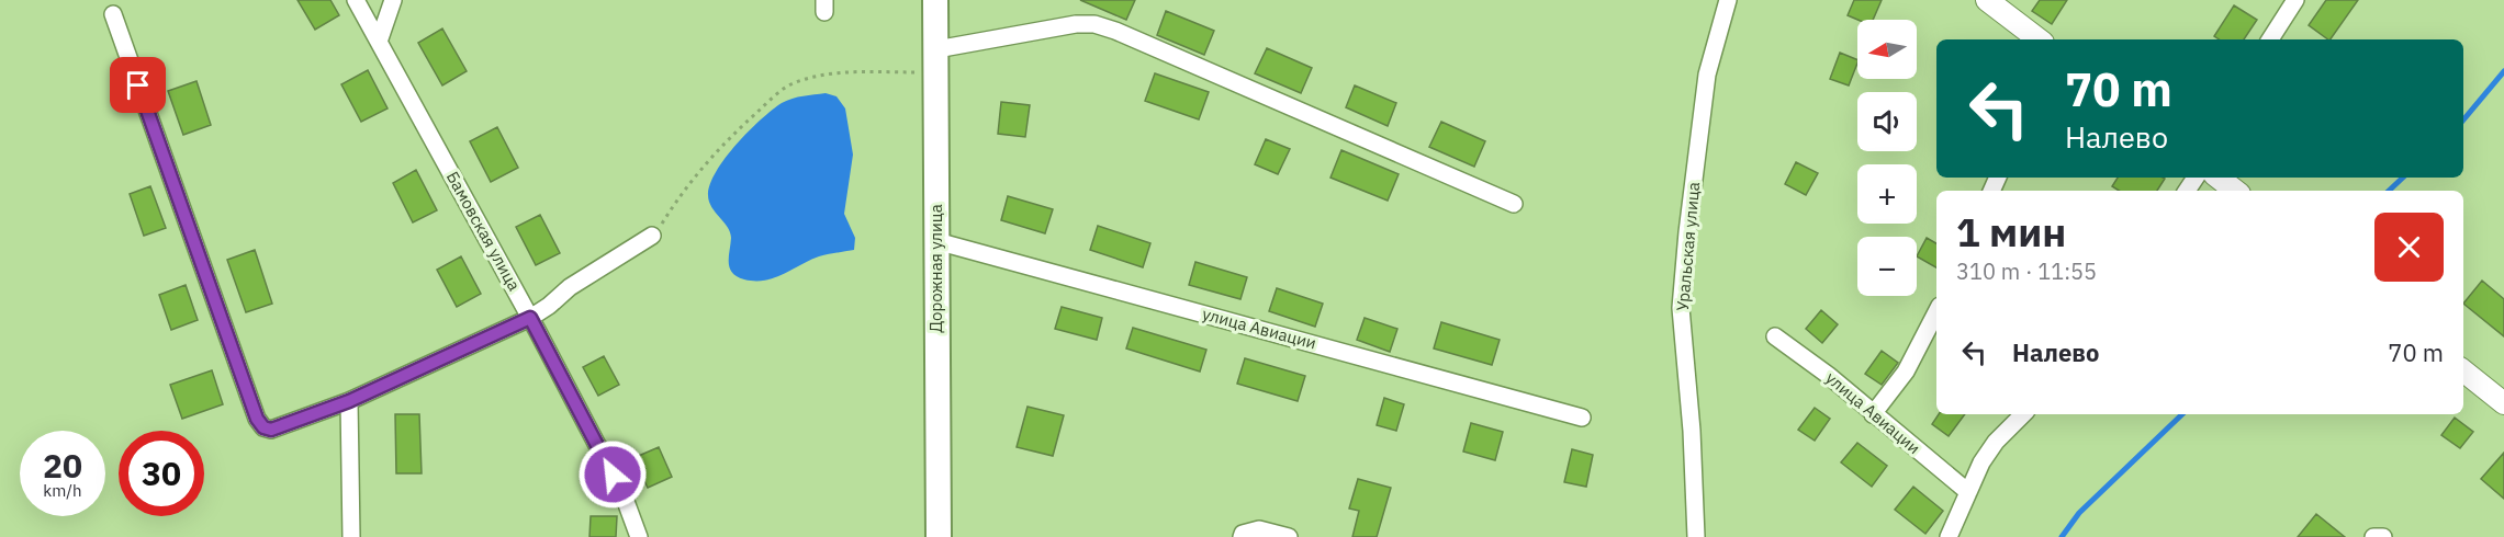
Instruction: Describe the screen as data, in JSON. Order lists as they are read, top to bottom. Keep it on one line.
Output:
{"streets":{"highway":["Дорожная улица"],"street":["Бамовская улица","Уральская улица","улица Авиации"]},"crossings":[["Дорожная улица","улица Авиации"]],"north":"left","page":{"map_buttons":["+","−"],"turn":["70 m","Налево"],"heading":["1 мин","310 m · 11:55"],"list":[{"name":"Налево","value":"70 m"}],"speed":"20 km/h","limit":"30"}}
